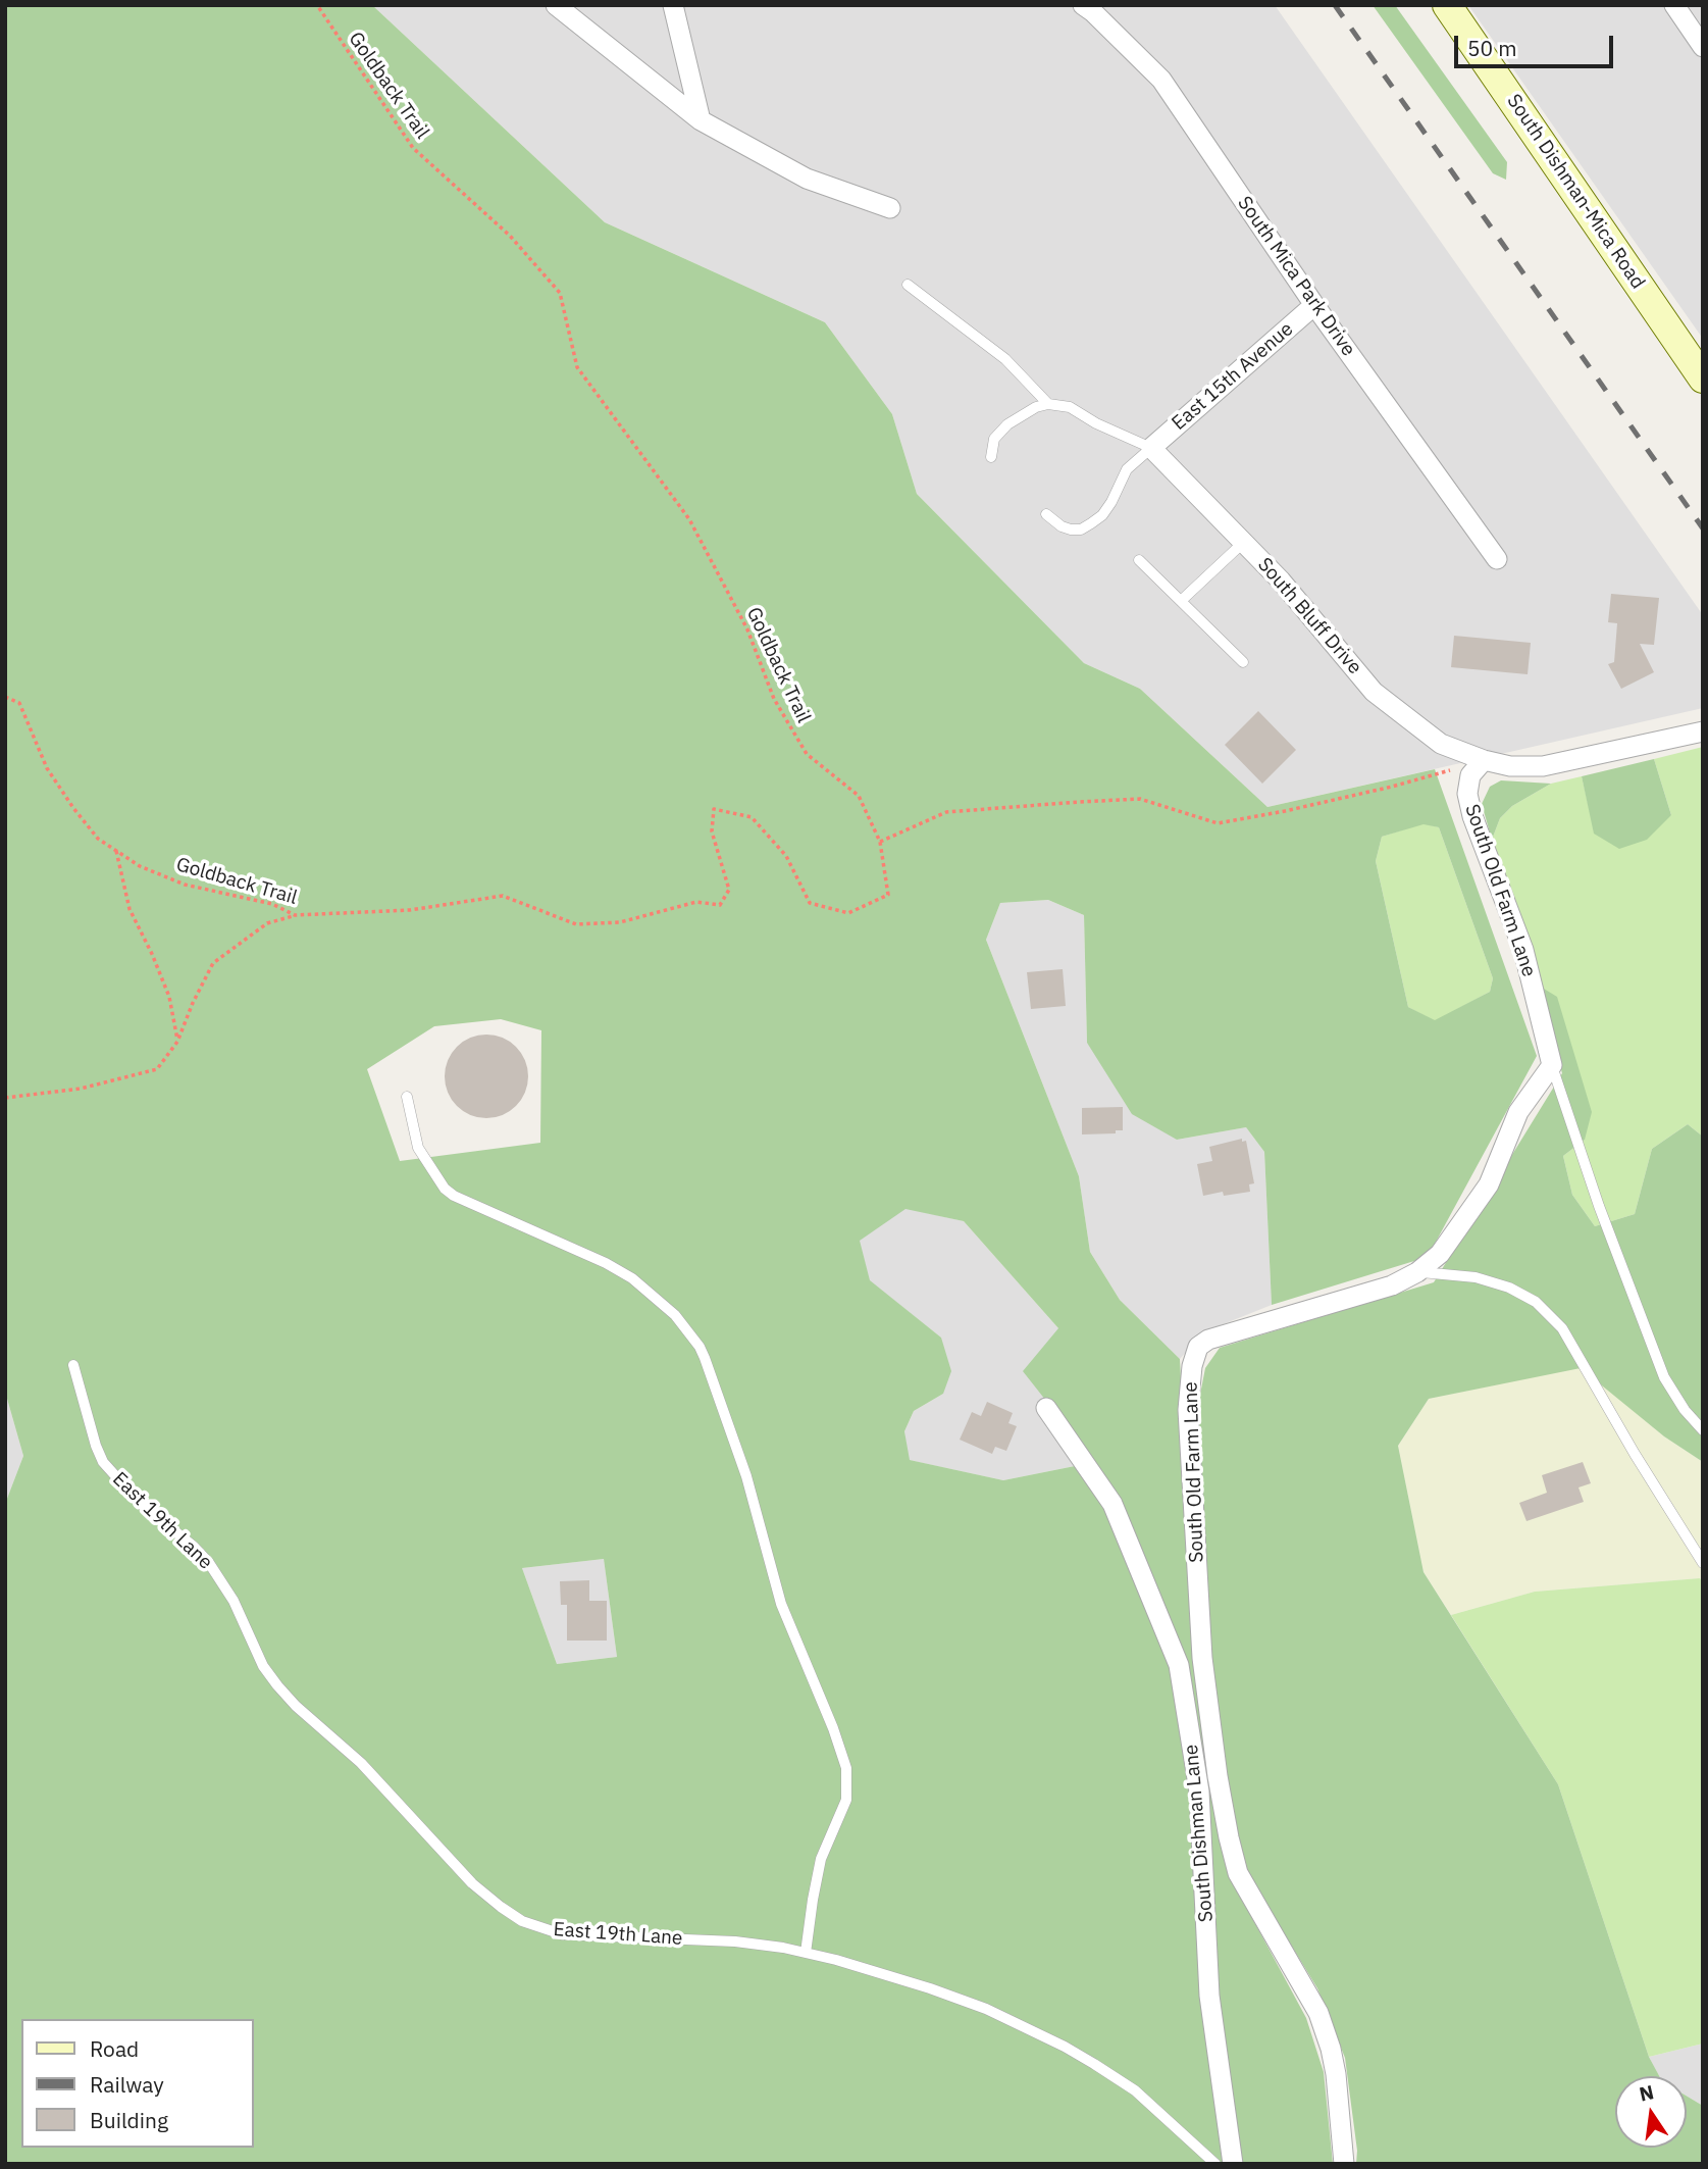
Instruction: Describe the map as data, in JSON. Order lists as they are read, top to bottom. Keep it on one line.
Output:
{"streets":{"main road":["South Dishman-Mica Road"],"street":["South Mica Park Drive","East 15th Avenue","South Bluff Drive","South Old Farm Lane","South Dishman Lane"],"lane":["East 19th Lane"],"path":["Goldback Trail"]},"crossings":[["South Mica Park Drive","East 15th Avenue"],["East 15th Avenue","South Bluff Drive"],["South Bluff Drive","South Old Farm Lane"]],"legend":["Road","Railway","Building"],"scale_bar":"50 m","north":"top"}
